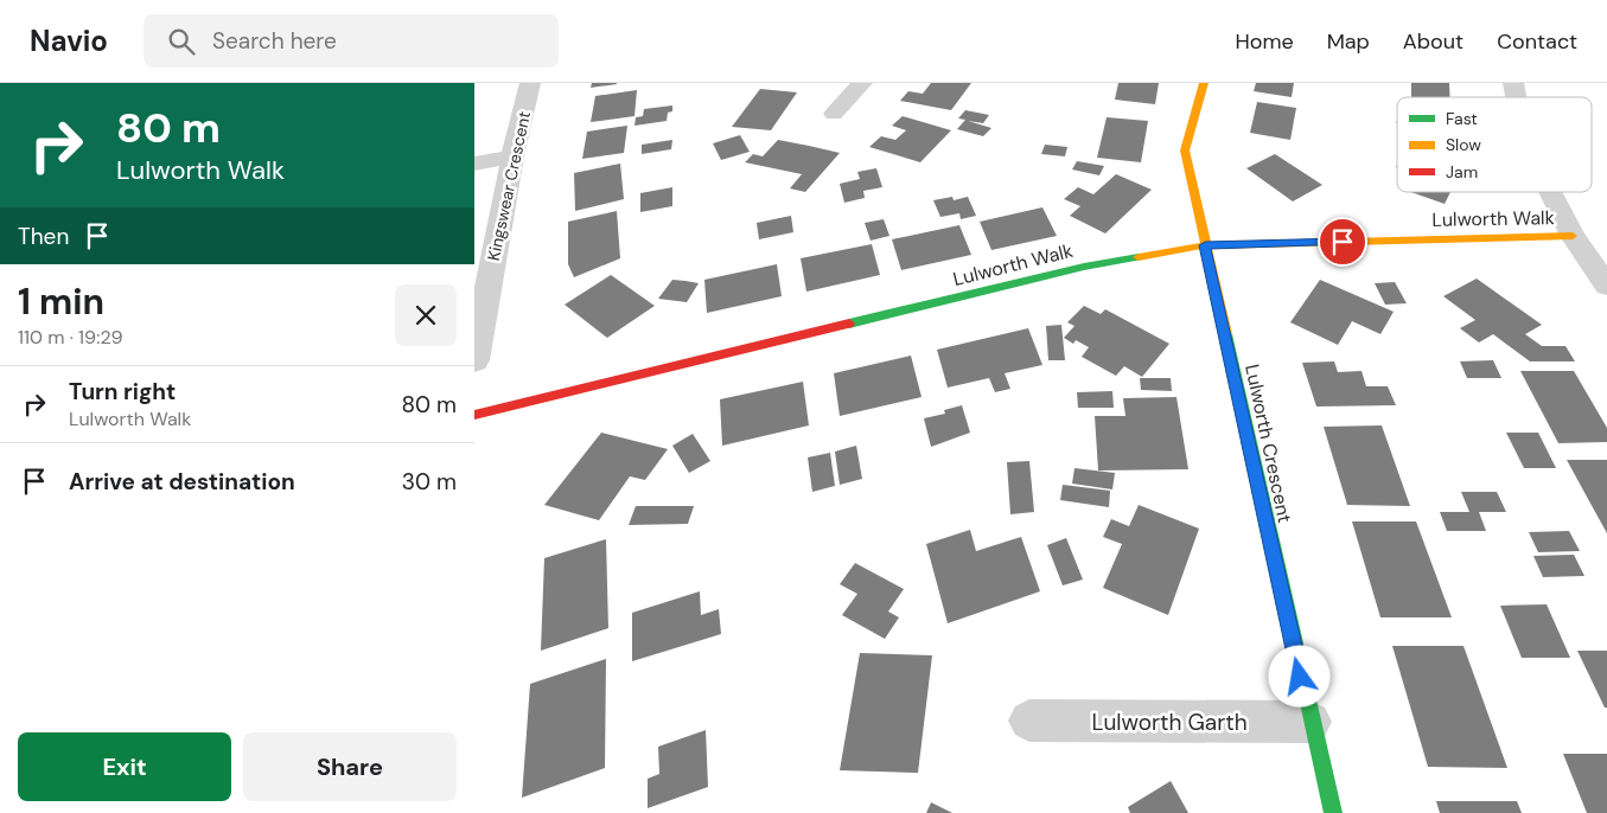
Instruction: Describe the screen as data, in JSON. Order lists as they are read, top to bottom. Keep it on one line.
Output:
{"streets":{"street":["Kingswear Crescent","Lulworth Walk","Lulworth Crescent","Lulworth Garth"]},"crossings":[["Lulworth Walk","Lulworth Crescent"],["Lulworth Crescent","Lulworth Garth"]],"legend":["Fast","Slow","Jam"],"page":{"header":"Navio","search":"Search here","nav":["Home","Map","About","Contact"],"turn":["80 m","Lulworth Walk"],"then":"Then","heading":["1 min","110 m · 19:29"],"list":[{"name":"Turn right","note":"Lulworth Walk","value":"80 m"},{"name":"Arrive at destination","value":"30 m"}],"buttons":["Exit","Share"]}}
